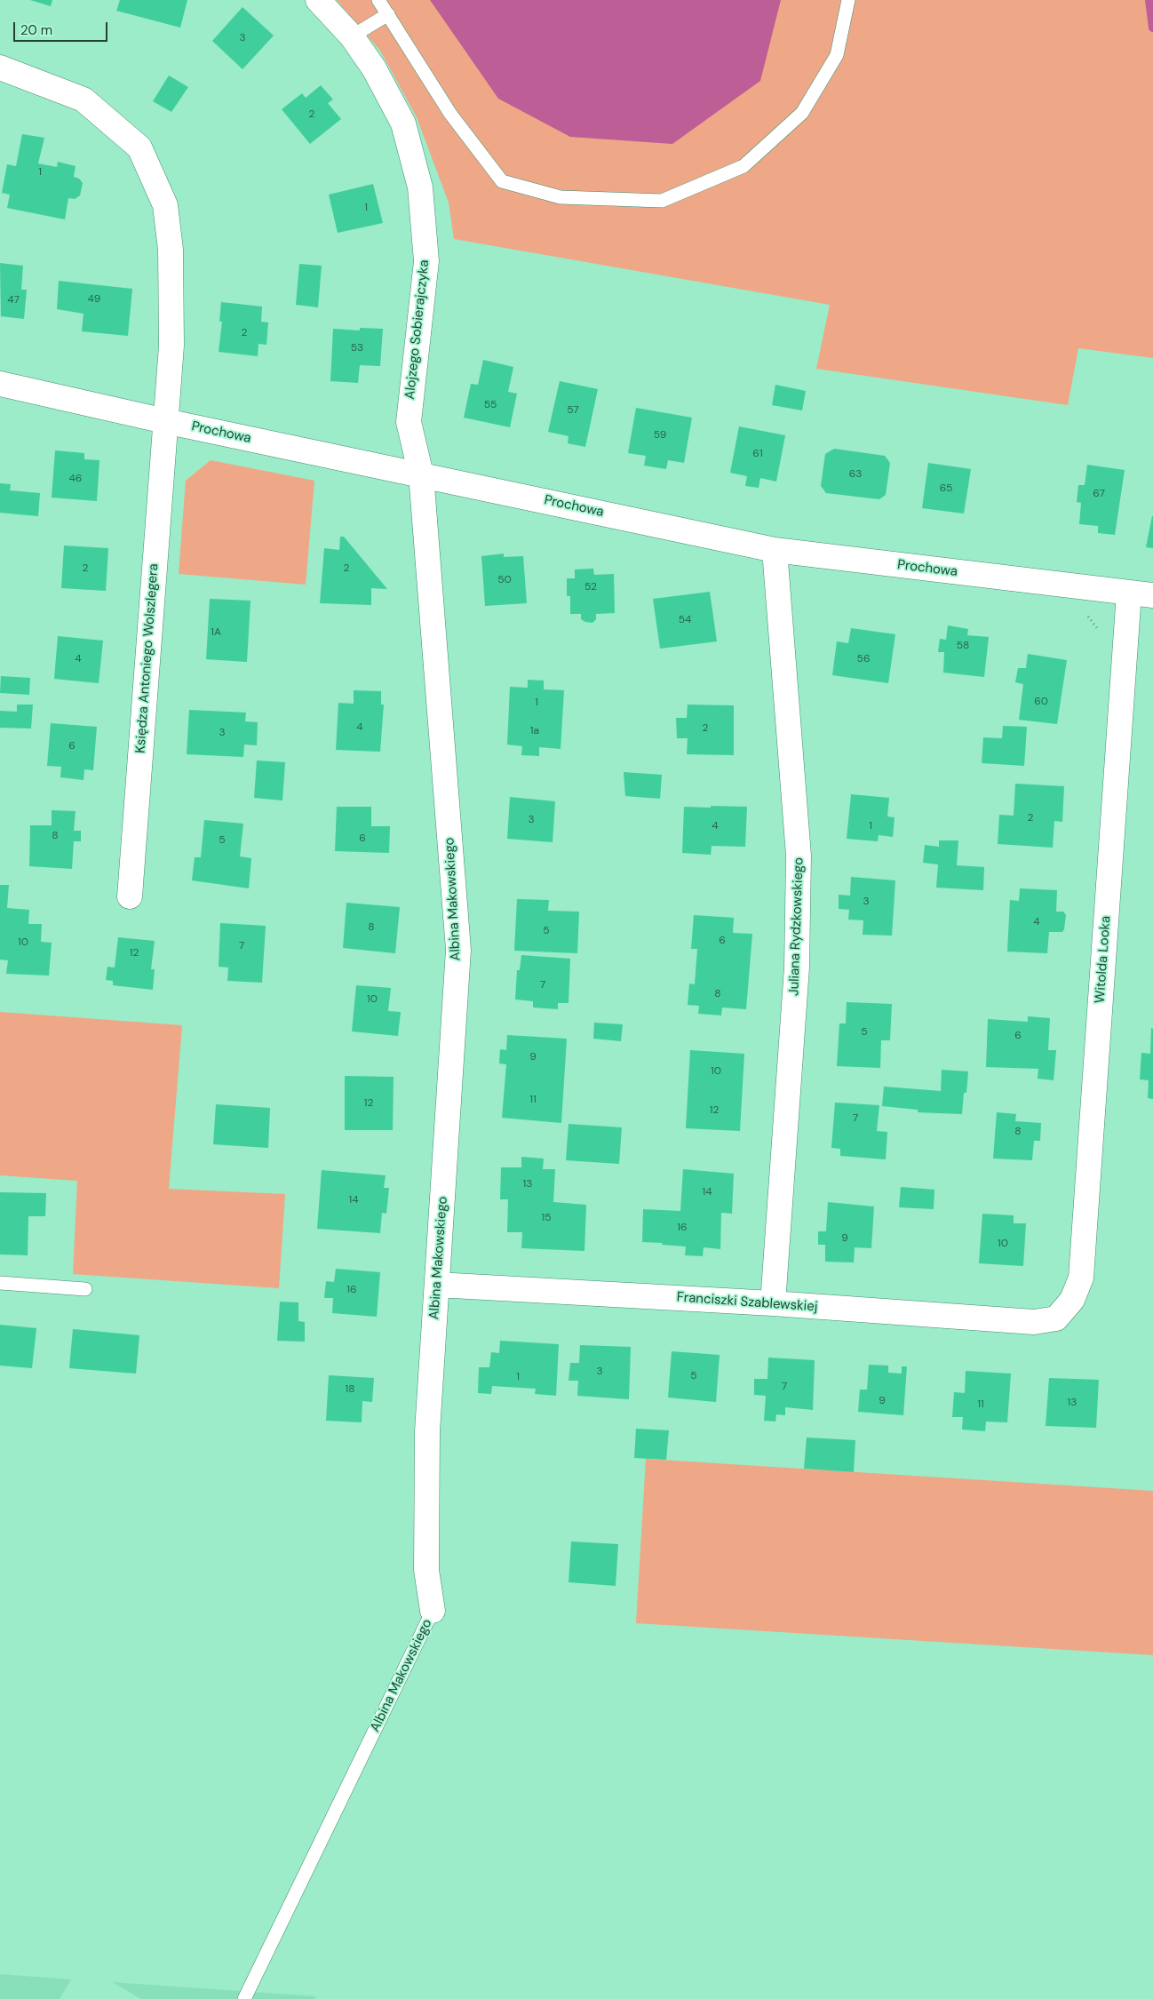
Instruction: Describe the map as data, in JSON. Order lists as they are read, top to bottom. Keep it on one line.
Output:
{"streets":{"street":["Alojzego Sobierajczyka","Prochowa","Księdza Antoniego Wolszlegera","Albina Makowskiego","Juliana Rydzkowskiego","Witolda Looka","Franciszki Szablewskiej"]},"crossings":[["Alojzego Sobierajczyka","Prochowa"],["Alojzego Sobierajczyka","Albina Makowskiego"],["Prochowa","Księdza Antoniego Wolszlegera"],["Prochowa","Albina Makowskiego"],["Prochowa","Juliana Rydzkowskiego"],["Prochowa","Witolda Looka"],["Albina Makowskiego","Franciszki Szablewskiej"],["Juliana Rydzkowskiego","Franciszki Szablewskiej"],["Witolda Looka","Franciszki Szablewskiej"]],"house_numbers":["3","2","1","1","49","47","2","53","55","57","59","61","63","46","65","67","2","2","50","52","54","1A","58","4","56","60","1","4","2","1a","3","6","2","3","4","1","8","6","5","3","4","8","5","6","10","7","12","7","8","10","5","6","9","10","11","12","12","7","8","13","14","14","15","16","9","10","16","3","5","1","7","18","9","13","11"],"scale_bar":"20 m"}
